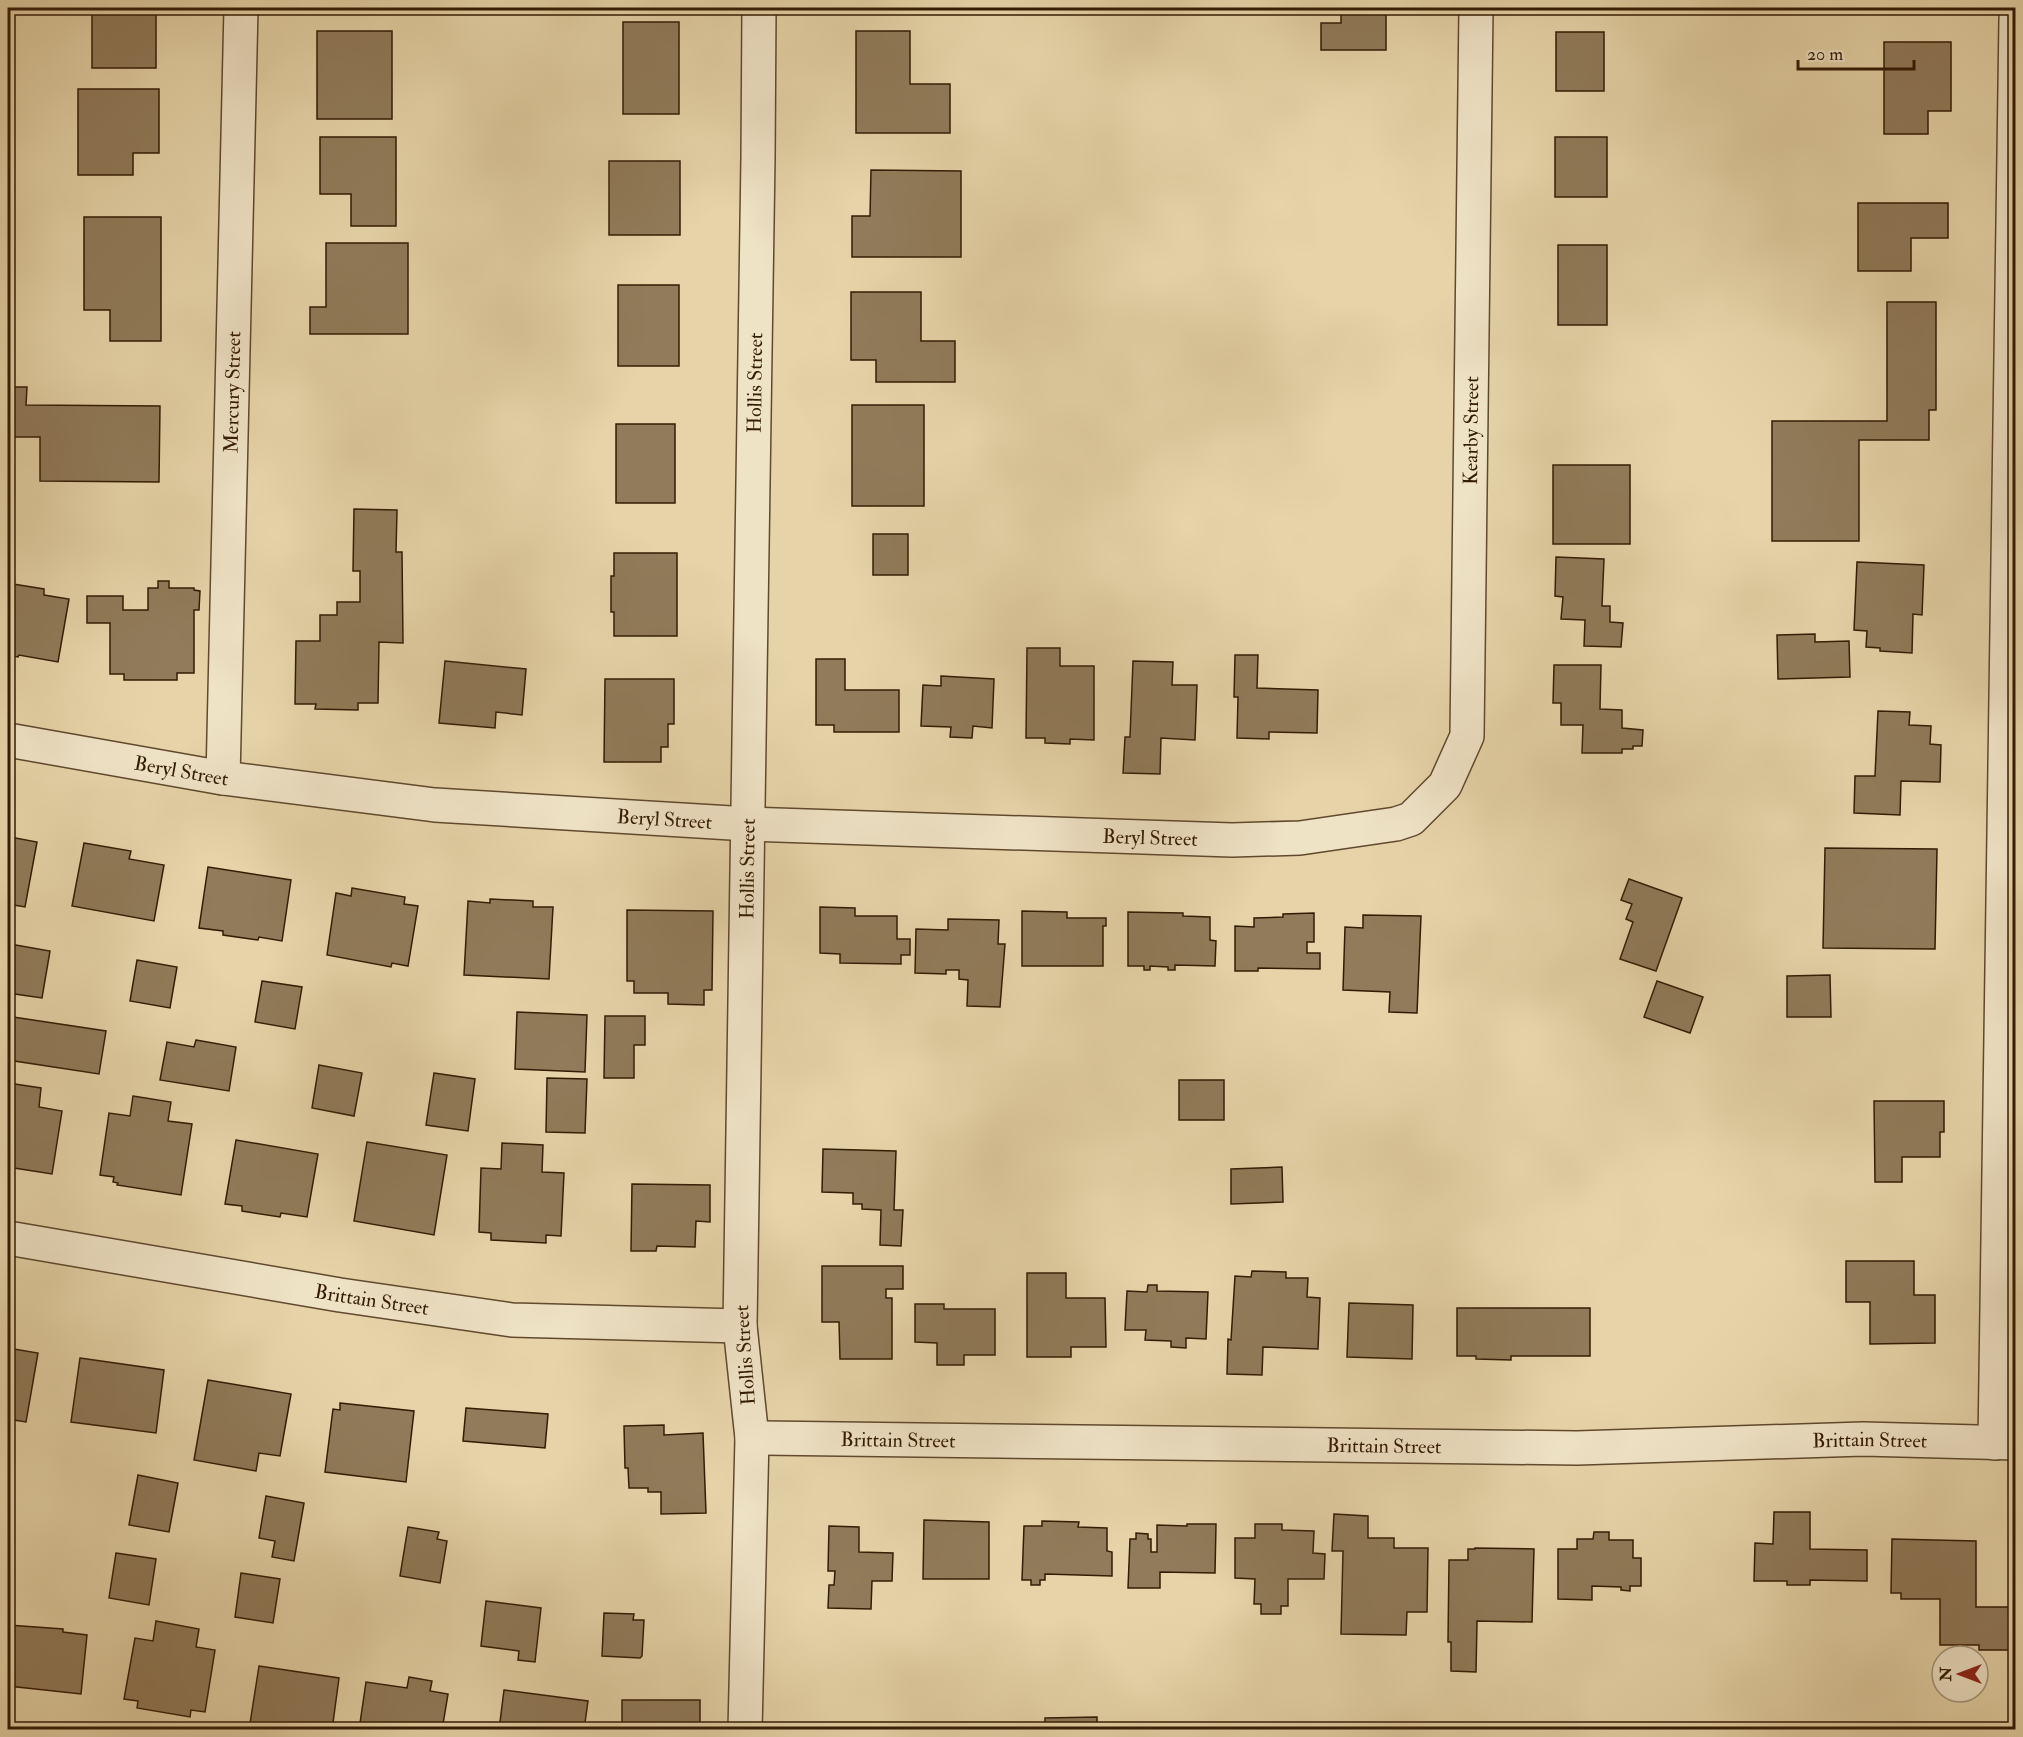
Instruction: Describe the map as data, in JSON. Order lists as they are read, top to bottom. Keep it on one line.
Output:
{"streets":{"street":["Hollis Street","Mercury Street","Kearby Street","Beryl Street","Brittain Street"]},"crossings":[["Hollis Street","Beryl Street"],["Hollis Street","Brittain Street"],["Mercury Street","Beryl Street"],["Kearby Street","Beryl Street"]],"scale_bar":"20 m","north":"left"}
